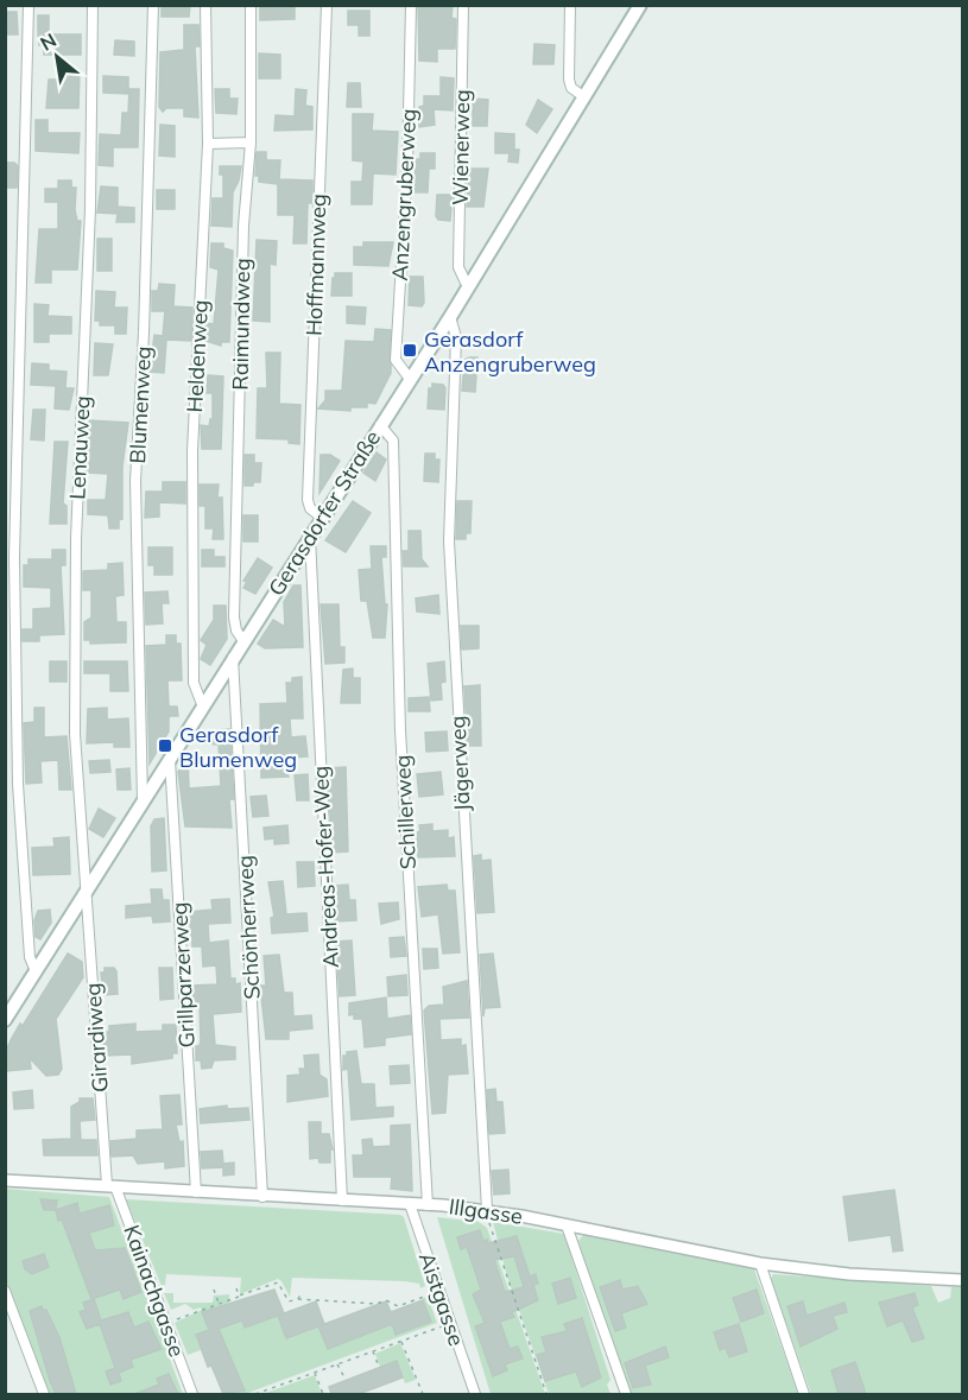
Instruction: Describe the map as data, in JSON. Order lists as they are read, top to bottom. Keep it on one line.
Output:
{"streets":{"main road":["Gerasdorfer Straße"],"street":["Wienerweg","Anzengruberweg","Hoffmannweg","Raimundweg","Heldenweg","Blumenweg","Lenauweg","Jägerweg","Schillerweg","Andreas-Hofer-Weg","Schönherrweg","Grillparzerweg","Girardiweg","Illgasse","Kainachgasse","Aistgasse"]},"crossings":[["Wienerweg","Gerasdorfer Straße"],["Anzengruberweg","Gerasdorfer Straße"],["Hoffmannweg","Gerasdorfer Straße"],["Raimundweg","Gerasdorfer Straße"],["Heldenweg","Gerasdorfer Straße"],["Blumenweg","Gerasdorfer Straße"],["Lenauweg","Gerasdorfer Straße"],["Lenauweg","Girardiweg"],["Gerasdorfer Straße","Jägerweg"],["Gerasdorfer Straße","Schillerweg"],["Gerasdorfer Straße","Andreas-Hofer-Weg"],["Gerasdorfer Straße","Schönherrweg"],["Gerasdorfer Straße","Grillparzerweg"],["Gerasdorfer Straße","Girardiweg"],["Jägerweg","Illgasse"],["Schillerweg","Illgasse"],["Andreas-Hofer-Weg","Illgasse"],["Schönherrweg","Illgasse"],["Grillparzerweg","Illgasse"],["Girardiweg","Illgasse"],["Girardiweg","Kainachgasse"],["Illgasse","Kainachgasse"],["Illgasse","Aistgasse"]],"places":{"transit":["Gerasdorf Anzengruberweg","Gerasdorf Blumenweg"]},"north":"top left"}
